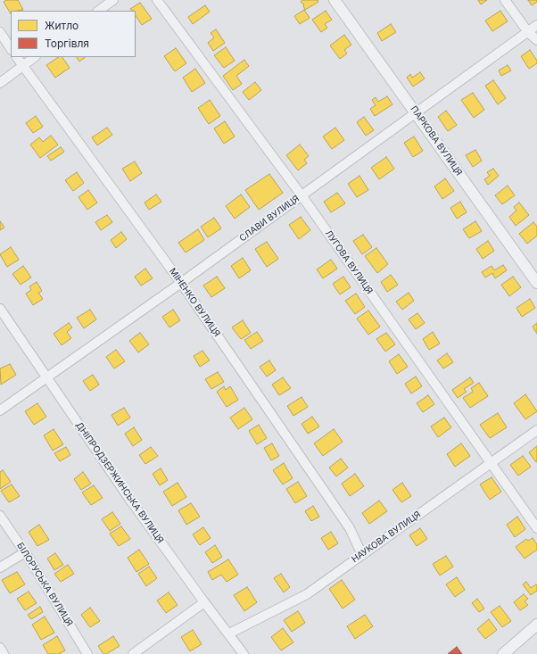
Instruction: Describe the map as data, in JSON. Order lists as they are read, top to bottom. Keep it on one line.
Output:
{"streets":{"street":["ПАРКОВА ВУЛИЦЯ","СЛАВИ ВУЛИЦЯ","ЛУГОВА ВУЛИЦЯ","МІНЕНКО ВУЛИЦЯ","ДНІПРОДЗЕРЖИНСЬКА ВУЛИЦЯ","НАУКОВА ВУЛИЦЯ","БІЛОРУСЬКА ВУЛИЦЯ"]},"crossings":[["ПАРКОВА ВУЛИЦЯ","СЛАВИ ВУЛИЦЯ"],["СЛАВИ ВУЛИЦЯ","ЛУГОВА ВУЛИЦЯ"],["СЛАВИ ВУЛИЦЯ","МІНЕНКО ВУЛИЦЯ"],["СЛАВИ ВУЛИЦЯ","ДНІПРОДЗЕРЖИНСЬКА ВУЛИЦЯ"],["ЛУГОВА ВУЛИЦЯ","НАУКОВА ВУЛИЦЯ"],["МІНЕНКО ВУЛИЦЯ","НАУКОВА ВУЛИЦЯ"],["ДНІПРОДЗЕРЖИНСЬКА ВУЛИЦЯ","НАУКОВА ВУЛИЦЯ"]],"legend":["Житло","Торгівля"]}
